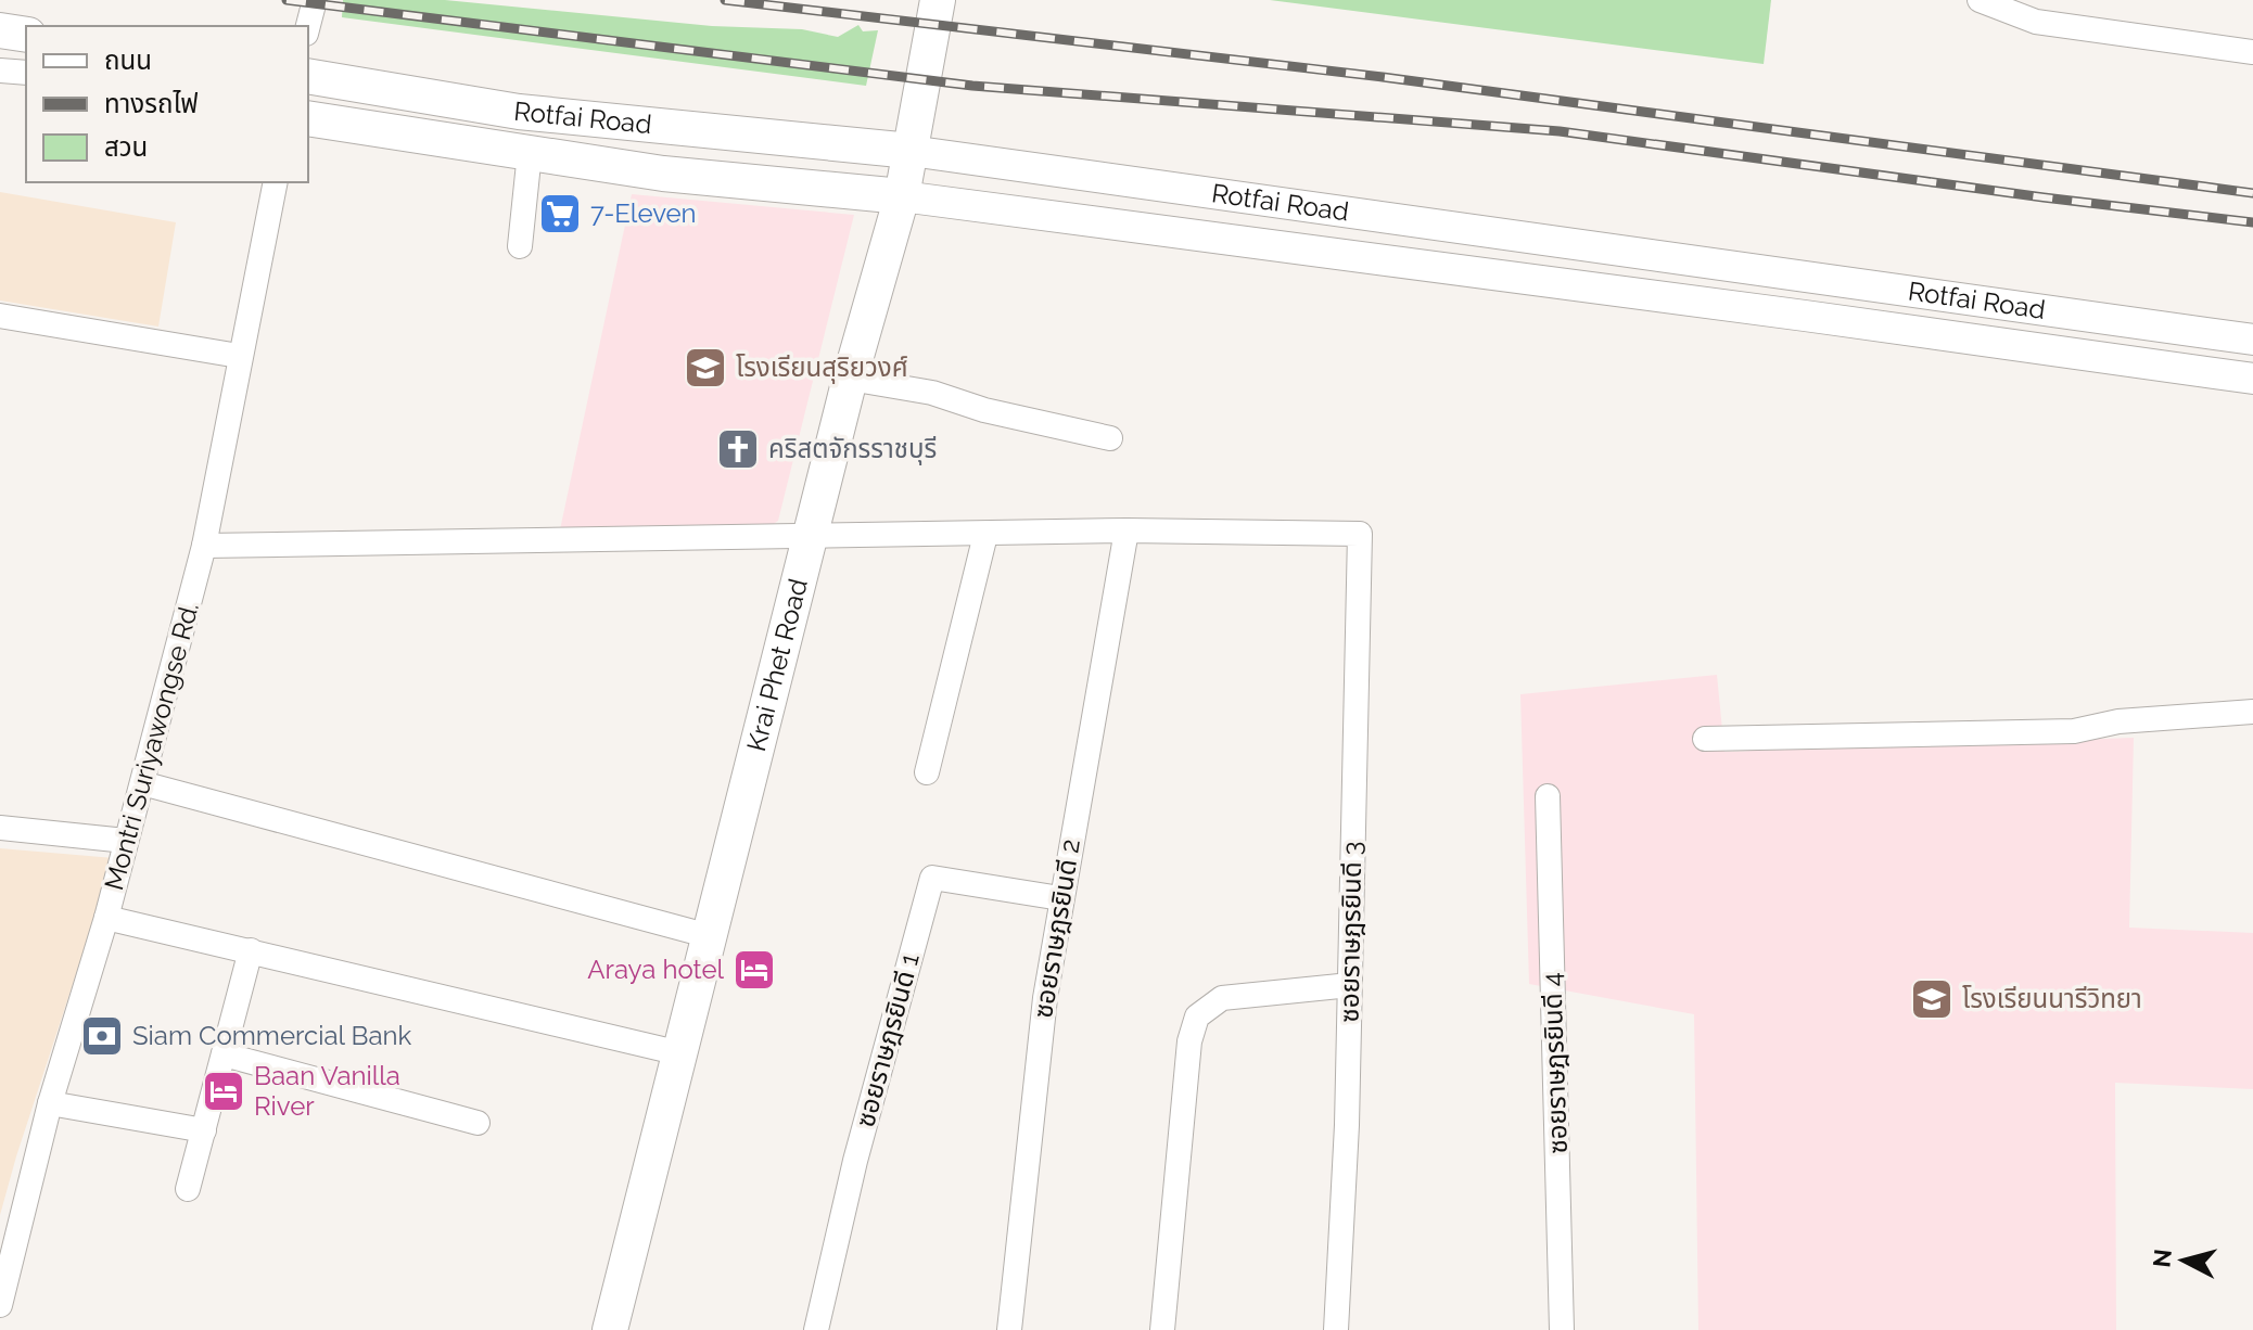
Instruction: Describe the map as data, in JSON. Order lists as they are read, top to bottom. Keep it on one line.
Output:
{"streets":{"main road":["Rotfai Road","Krai Phet Road"],"street":["Montri Suriyawongse Rd.","ซอยราษฎรยินดี 2","ซอยราษฎรยินดี 3","ซอยราษฎรยินดี 1","ซอยราษฎรยินดี 4"]},"crossings":[["Rotfai Road","Krai Phet Road"],["ซอยราษฎรยินดี 2","ซอยราษฎรยินดี 3"],["ซอยราษฎรยินดี 2","ซอยราษฎรยินดี 1"]],"places":{"supermarket":["7-Eleven"],"school or university":["โรงเรียนสุริยวงศ์","โรงเรียนนารีวิทยา"],"church":["คริสตจักรราชบุรี"],"hotel":["Araya hotel","Baan Vanilla River"],"bank":["Siam Commercial Bank"]},"legend":["ถนน","ทางรถไฟ","สวน"],"north":"left"}
